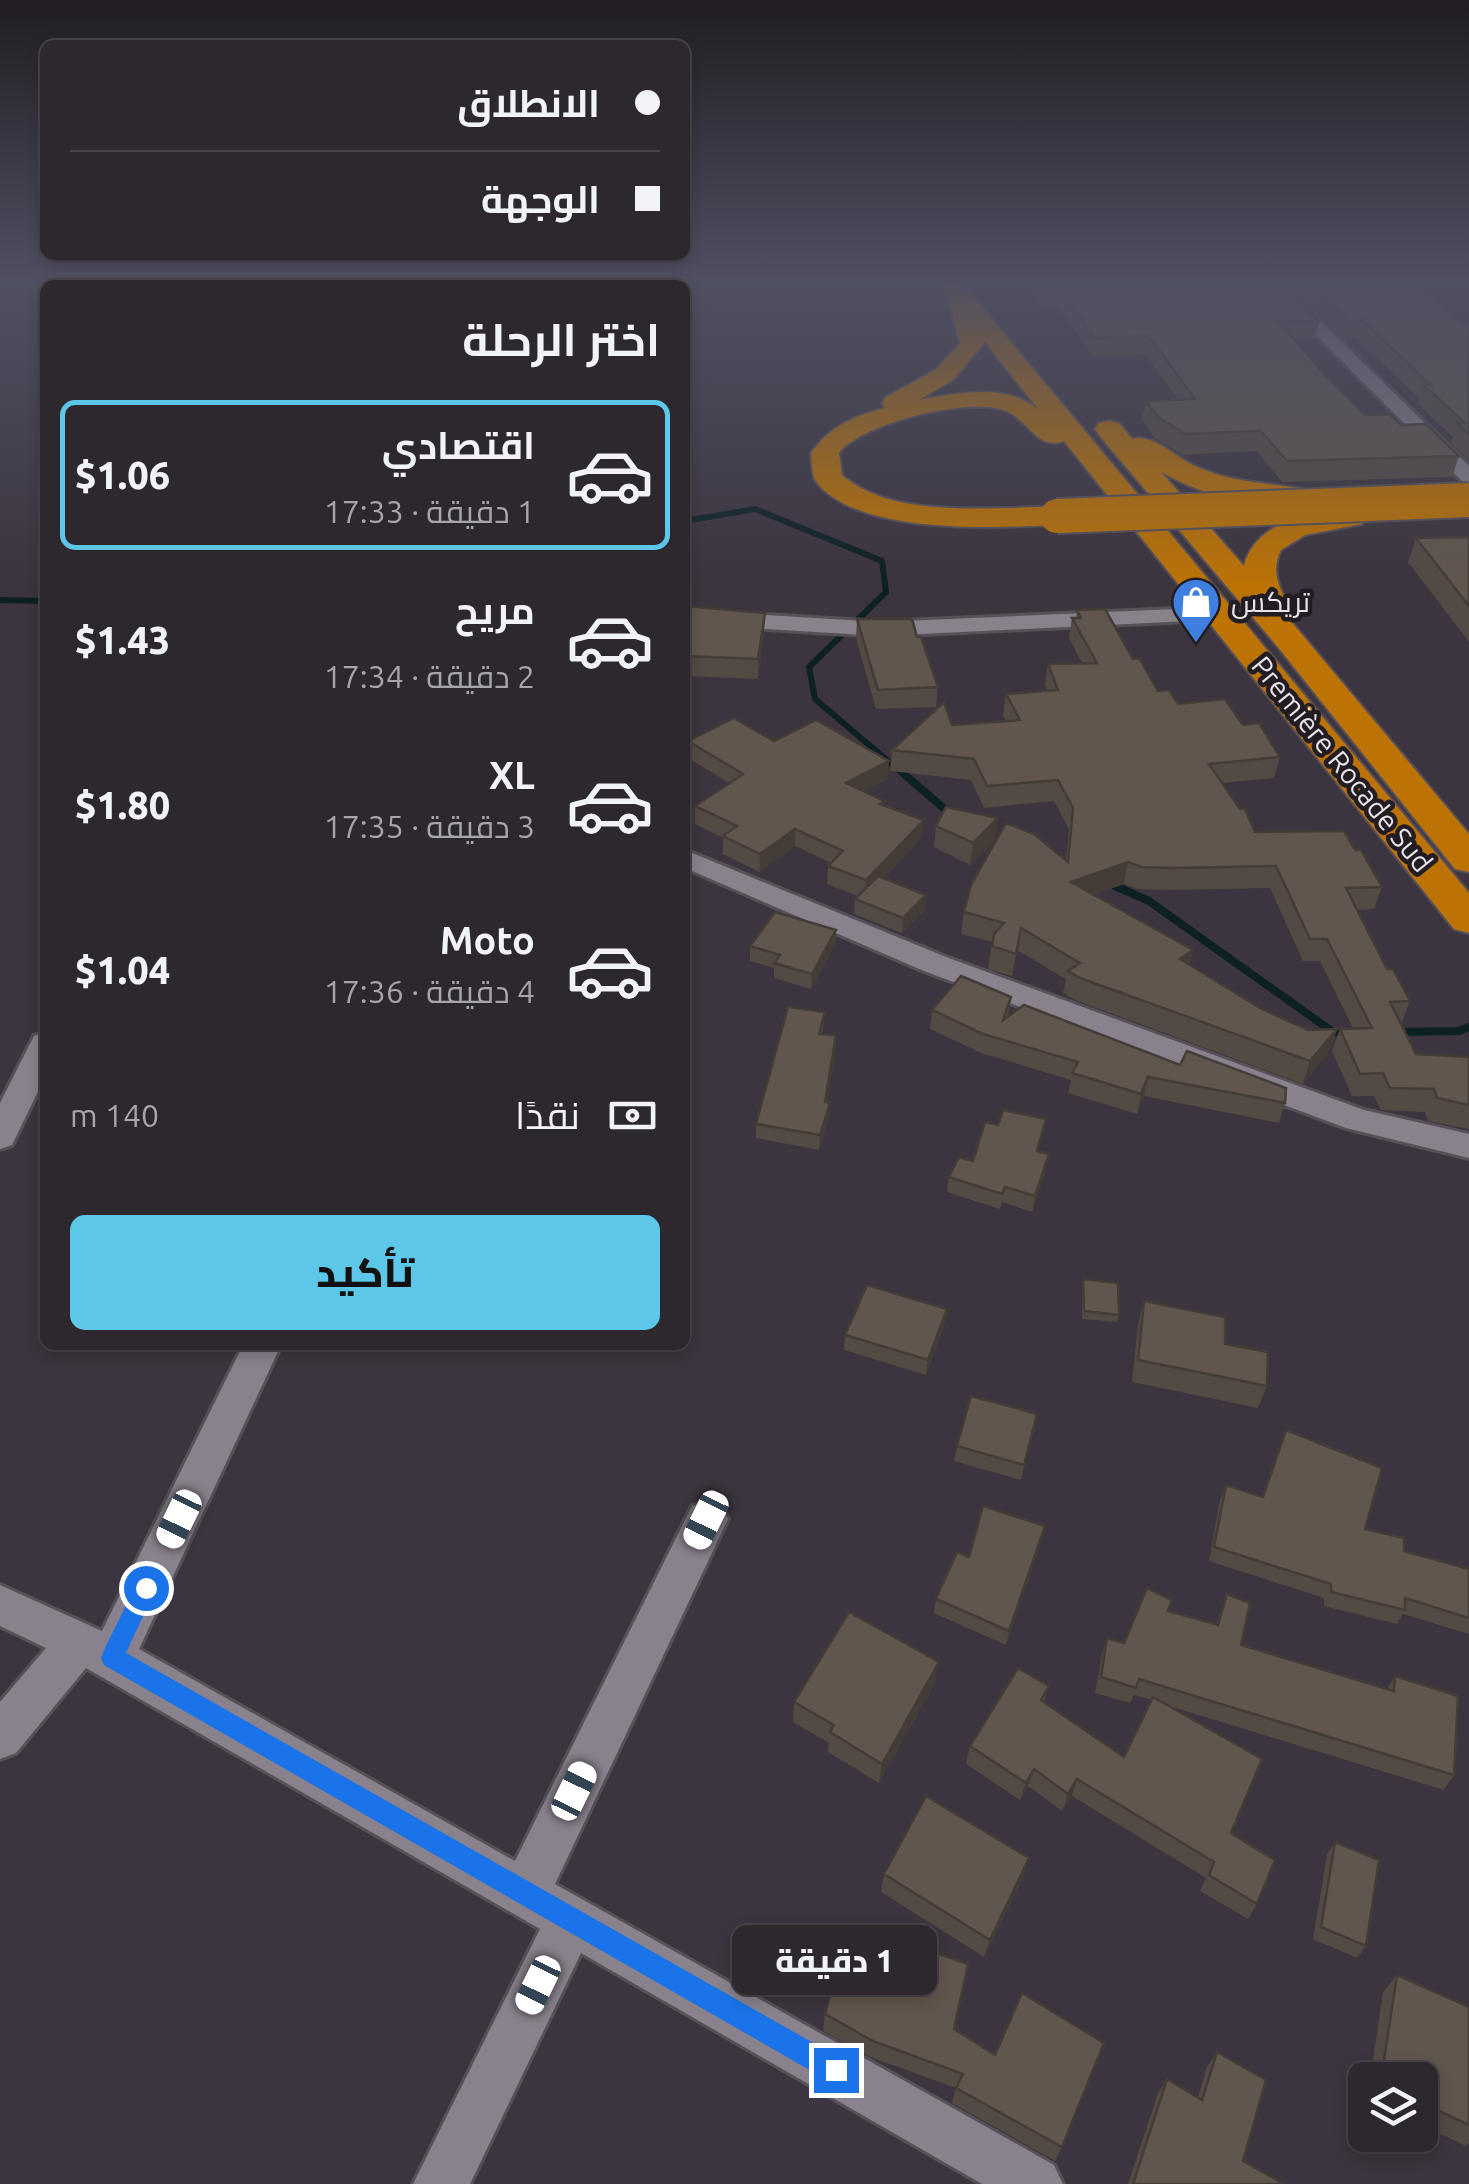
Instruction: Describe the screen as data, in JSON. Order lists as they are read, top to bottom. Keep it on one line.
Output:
{"streets":{"highway":["Première Rocade Sud"]},"places":{"shop":["تريكس"]},"page":{"banner":["الانطلاق","الوجهة"],"heading":"اختر الرحلة","list":[{"name":"اقتصادي","note":"1 دقيقة · 17:33","value":"$1.06"},{"name":"مريح","note":"2 دقيقة · 17:34","value":"$1.43"},{"name":"XL","note":"3 دقيقة · 17:35","value":"$1.80"},{"name":"Moto","note":"4 دقيقة · 17:36","value":"$1.04"}],"pay":["نقدًا","140 m"],"buttons":"تأكيد","bubble":"1 دقيقة"}}
